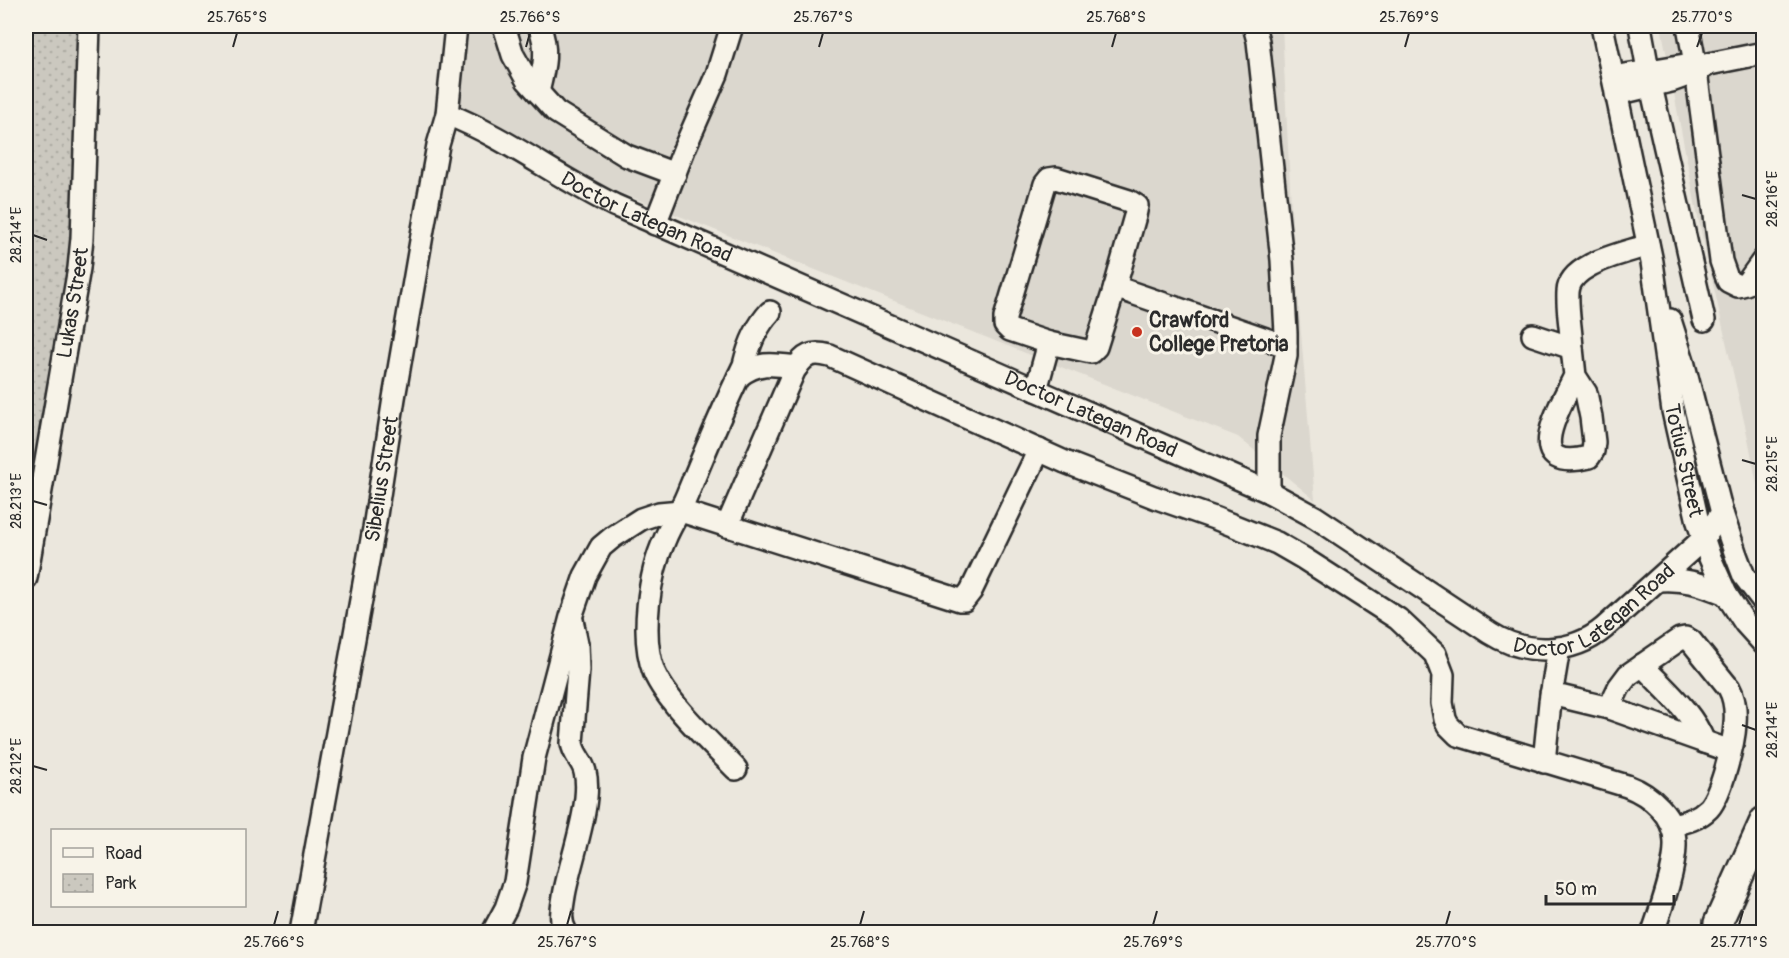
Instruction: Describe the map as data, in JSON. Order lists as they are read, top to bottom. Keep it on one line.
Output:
{"streets":{"street":["Doctor Lategan Road","Lukas Street","Totius Street","Sibelius Street"]},"crossings":[["Doctor Lategan Road","Totius Street"],["Doctor Lategan Road","Sibelius Street"]],"places":["Crawford College Pretoria"],"legend":["Road","Park"],"scale_bar":"50 m","coordinates":["25.765°S","25.766°S","25.767°S","25.768°S","25.769°S","25.770°S","28.216°E","28.214°E","28.215°E","28.213°E","28.212°E","25.771°S"]}
